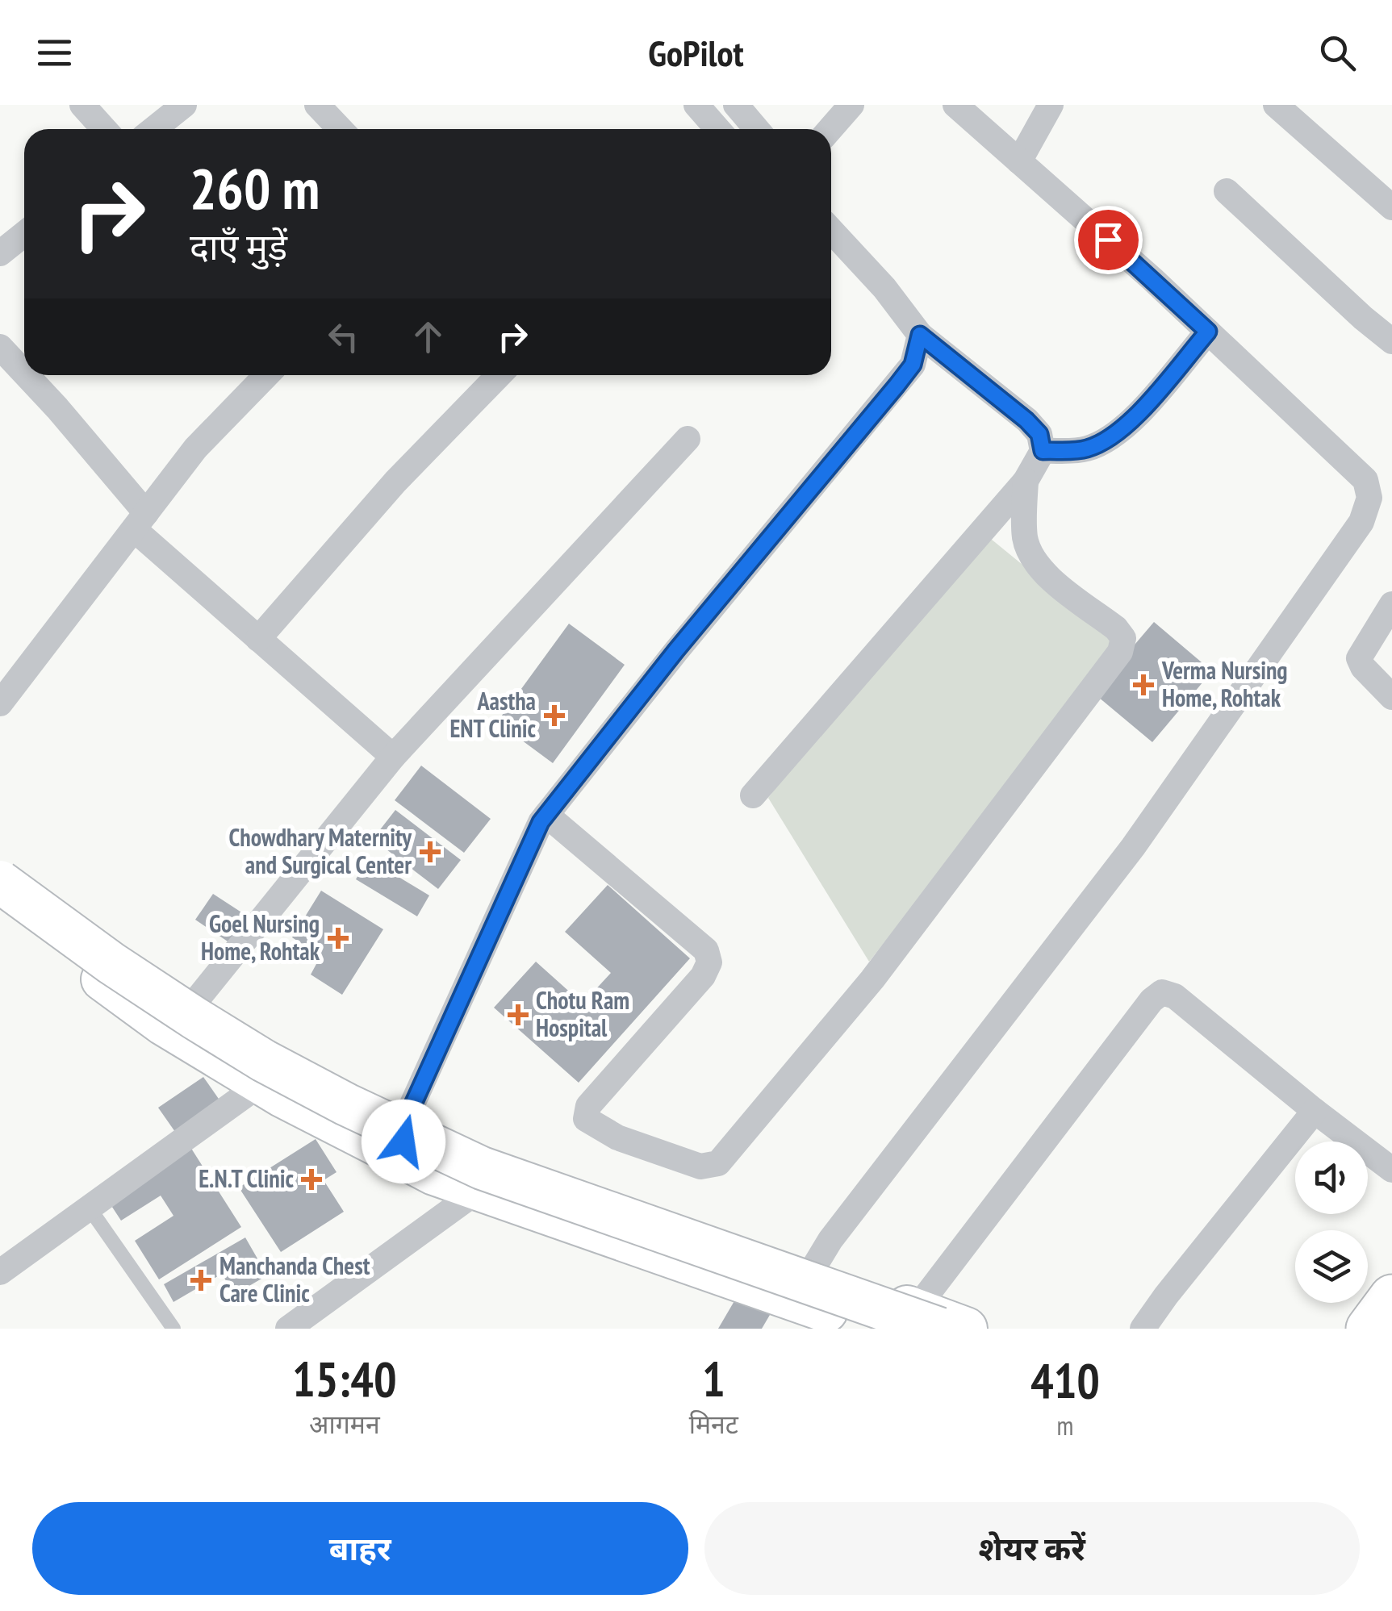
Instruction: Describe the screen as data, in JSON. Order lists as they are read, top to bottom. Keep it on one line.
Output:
{"places":{"health":["Verma Nursing Home, Rohtak","Aastha ENT Clinic","Chowdhary Maternity and Surgical Center","Goel Nursing Home, Rohtak","Chotu Ram Hospital","E.N.T Clinic","Manchanda Chest Care Clinic"]},"page":{"header":"GoPilot","turn":["260 m","दाएँ मुड़ें"],"eta":["15:40","आगमन","1","मिनट","410","m"],"buttons":["बाहर","शेयर करें"]}}
